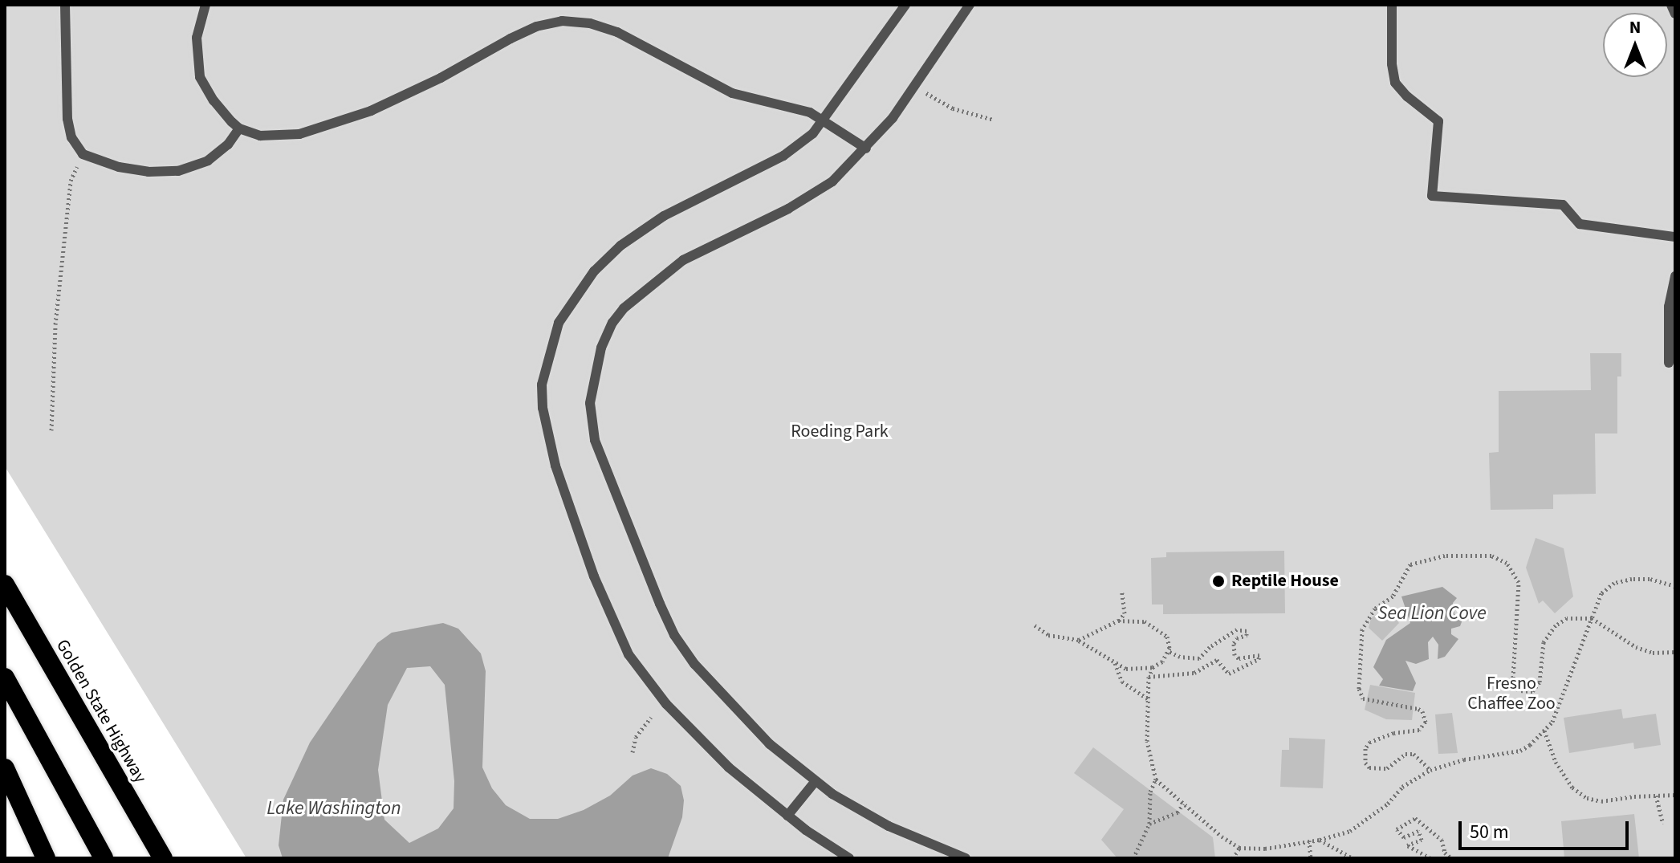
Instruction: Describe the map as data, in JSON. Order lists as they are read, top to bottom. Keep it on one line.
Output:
{"streets":{"highway":["Golden State Highway"]},"water":["Sea Lion Cove","Lake Washington"],"parks":["Roeding Park","Fresno Chaffee Zoo"],"places":["Reptile House"],"scale_bar":"50 m","north":"top"}
